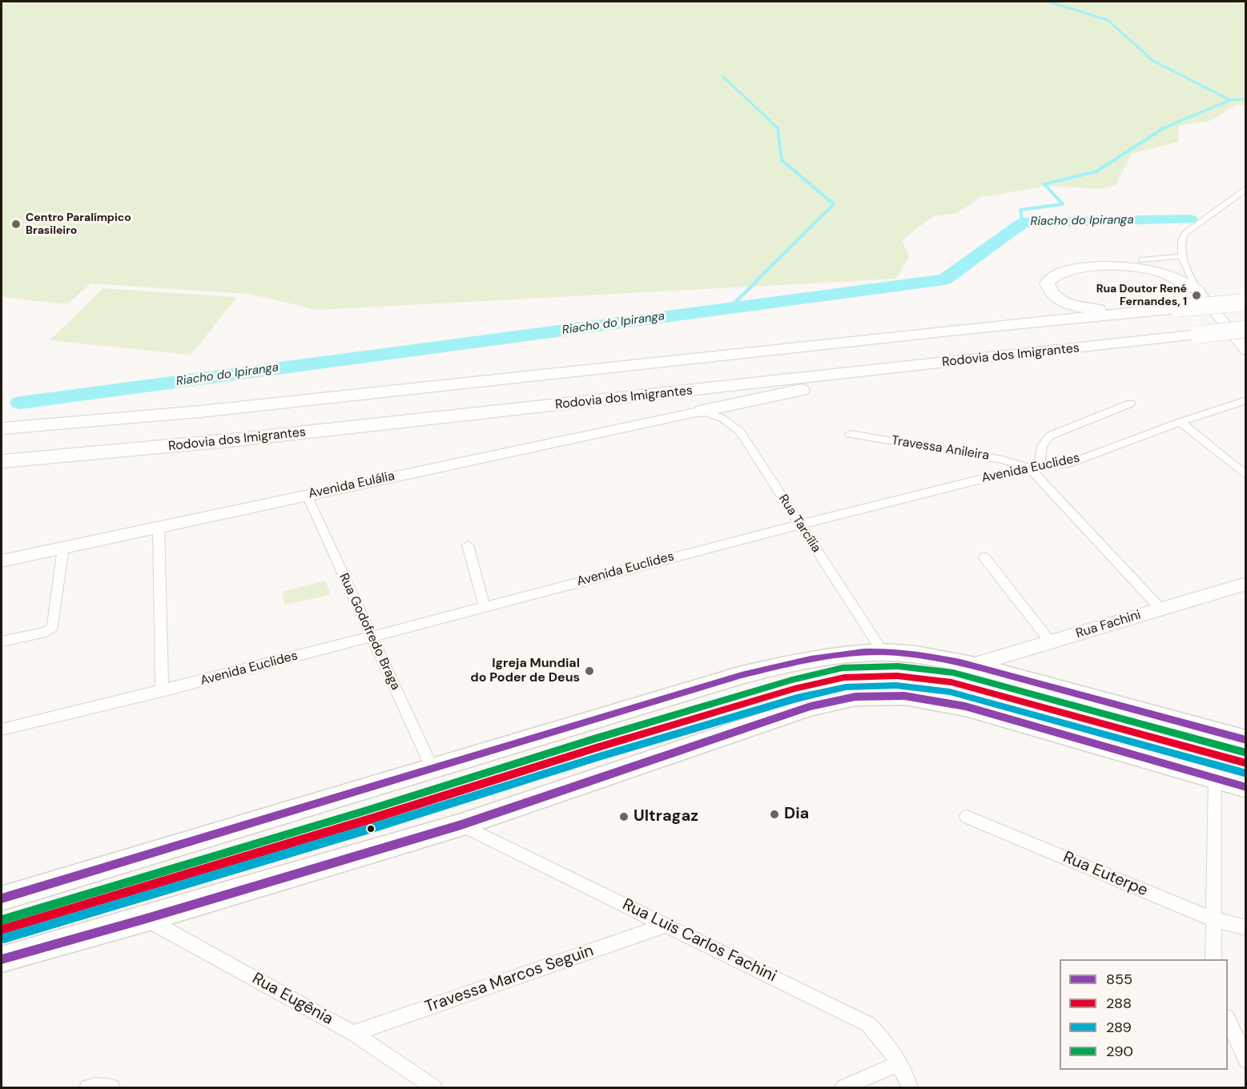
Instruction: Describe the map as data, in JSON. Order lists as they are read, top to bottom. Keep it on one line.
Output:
{"streets":{"highway":["Rodovia dos Imigrantes"],"street":["Travessa Anileira","Avenida Euclides","Avenida Eulália","Rua Tarcília","Rua Fachini","Rua Godofredo Braga","Rua Euterpe","Rua Luis Carlos Fachini","Travessa Marcos Seguin","Rua Eugênia"]},"crossings":[["Travessa Anileira","Avenida Euclides"],["Avenida Euclides","Rua Tarcília"],["Avenida Euclides","Rua Godofredo Braga"],["Avenida Eulália","Rua Tarcília"],["Avenida Eulália","Rua Godofredo Braga"],["Rua Luis Carlos Fachini","Travessa Marcos Seguin"],["Travessa Marcos Seguin","Rua Eugênia"]],"water":["Riacho do Ipiranga"],"places":["Centro Paralímpico Brasileiro","Rua Doutor René Fernandes, 1","Igreja Mundial do Poder de Deus","Dia","Ultragaz"],"lines":["transit line 855","transit line 290","transit line 288","transit line 289"],"legend":["855","288","289","290"]}
